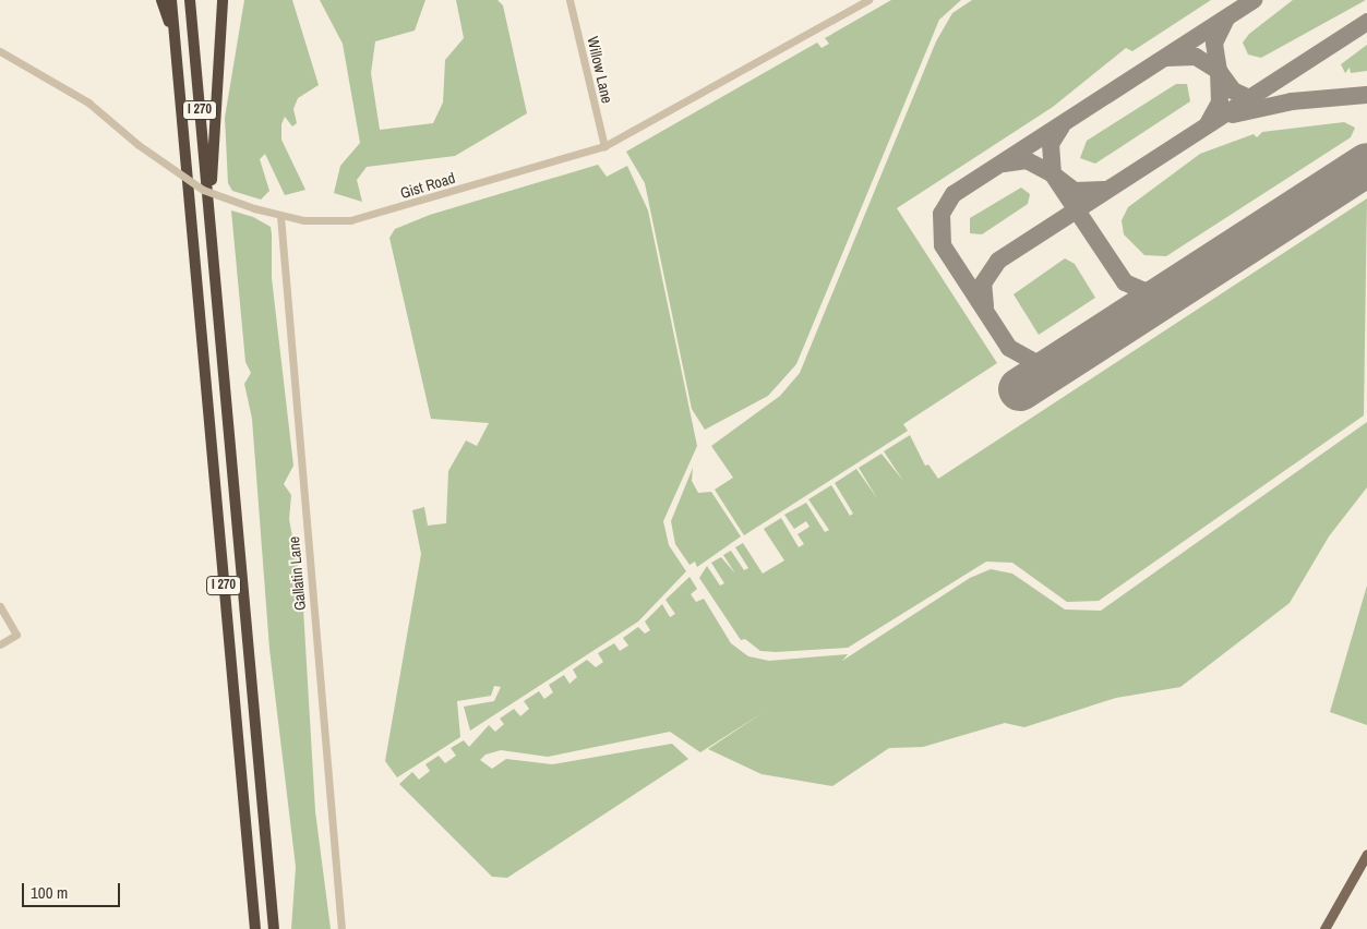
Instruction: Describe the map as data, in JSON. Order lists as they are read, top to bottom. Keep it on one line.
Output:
{"streets":{"highway":["I 270"],"street":["Willow Lane","Gist Road","Gallatin Lane"]},"crossings":[["Willow Lane","Gist Road"],["Gist Road","Gallatin Lane"]],"scale_bar":"100 m"}
